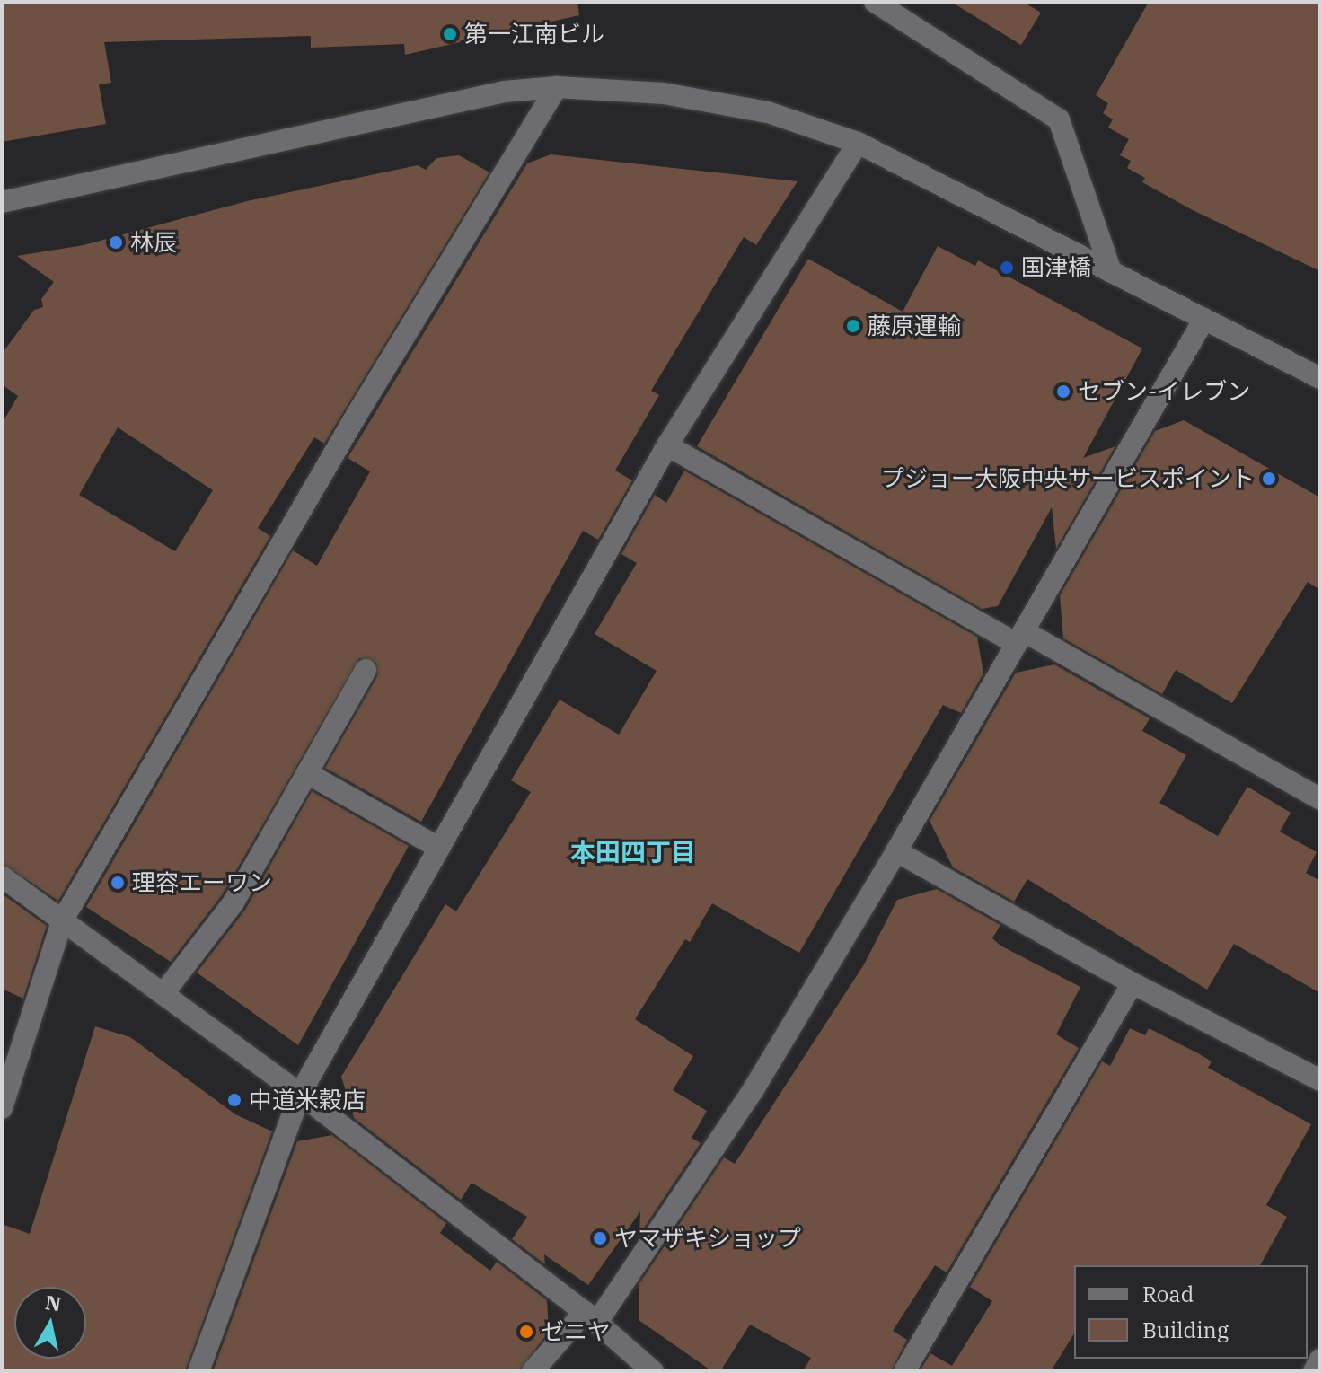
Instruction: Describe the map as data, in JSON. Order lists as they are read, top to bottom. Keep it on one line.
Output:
{"districts":["本田四丁目"],"places":["第一江南ビル","林辰","国津橋","藤原運輸","セブン-イレブン","プジョー大阪中央サービスポイント","理容エーワン","中道米穀店","ヤマザキショップ","ゼニヤ"],"legend":["Road","Building"],"north":"top"}
